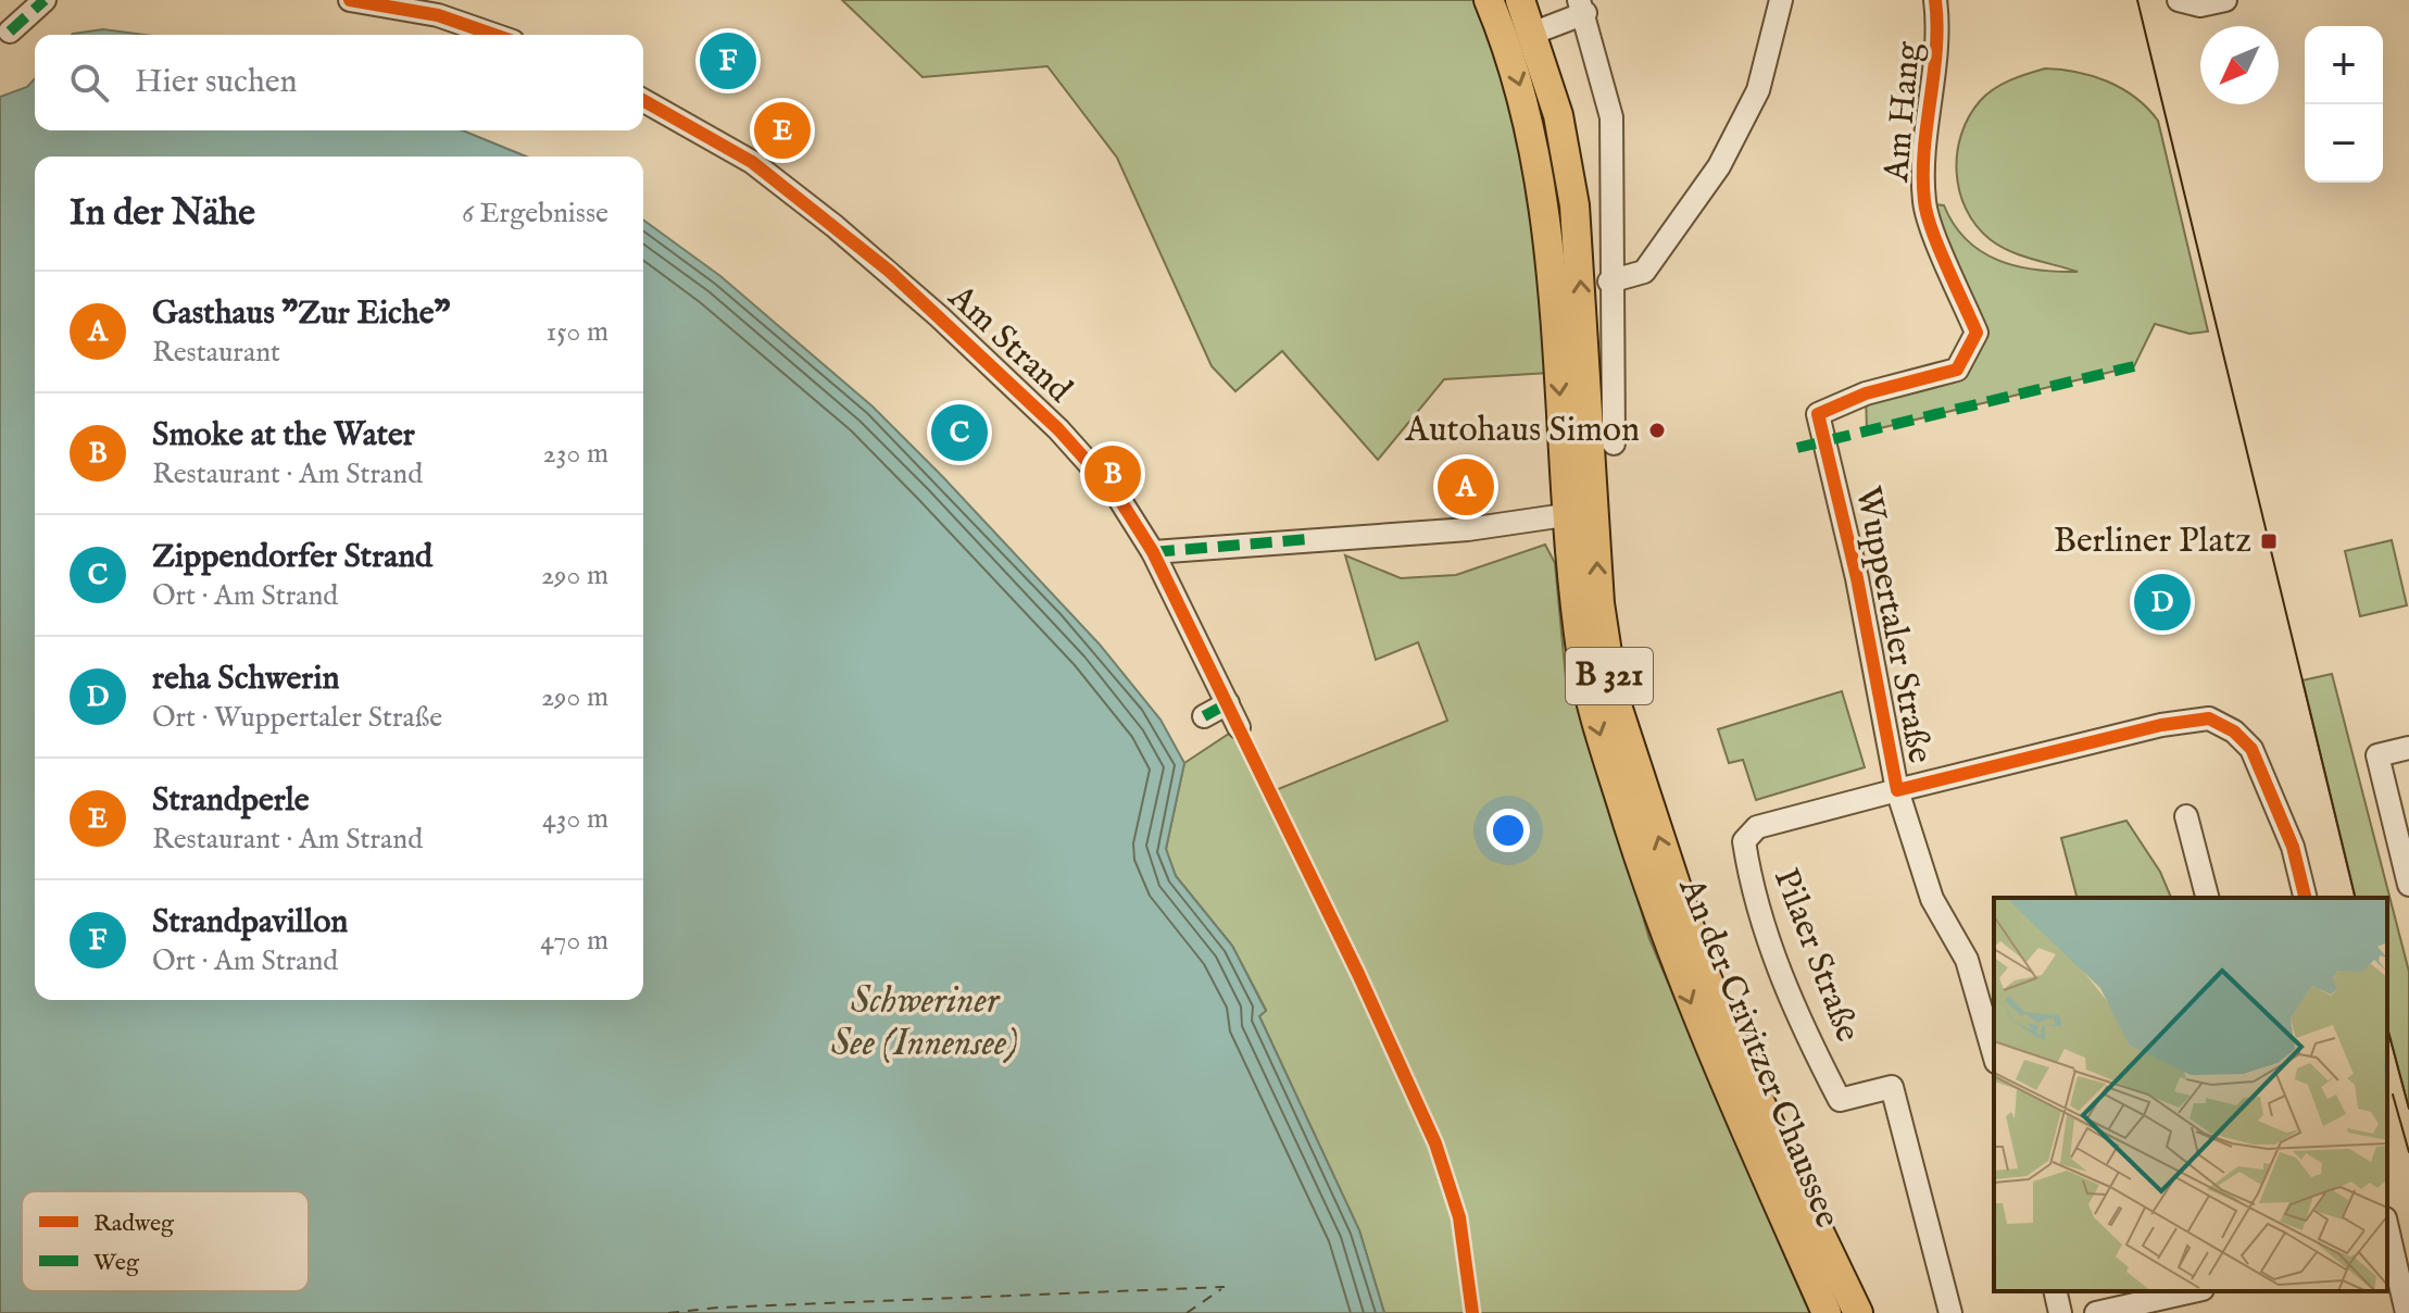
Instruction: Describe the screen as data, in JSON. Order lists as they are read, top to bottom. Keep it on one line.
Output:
{"streets":{"main road":["B 321","An der Crivitzer Chaussee"],"street":["Am Hang","Am Strand","Wuppertaler Straße","Pilaer Straße"]},"crossings":[["Am Hang","Wuppertaler Straße"],["Wuppertaler Straße","Pilaer Straße"]],"water":["Schweriner See (Innensee)"],"places":{"other":["Autohaus Simon"],"transit":["Berliner Platz"]},"legend":["Radweg","Weg"],"north":"bottom left","page":{"map_buttons":["+","−"],"pins":["F","E","C","B","A","D"],"search":"Hier suchen","heading":["In der Nähe","6 Ergebnisse"],"list":[{"mark":"A","name":"Gasthaus \"Zur Eiche\"","note":"Restaurant","value":"150 m"},{"mark":"B","name":"Smoke at the Water","note":"Restaurant · Am Strand","value":"230 m"},{"mark":"C","name":"Zippendorfer Strand","note":"Ort · Am Strand","value":"290 m"},{"mark":"D","name":"reha Schwerin","note":"Ort · Wuppertaler Straße","value":"290 m"},{"mark":"E","name":"Strandperle","note":"Restaurant · Am Strand","value":"430 m"},{"mark":"F","name":"Strandpavillon","note":"Ort · Am Strand","value":"470 m"}]}}
